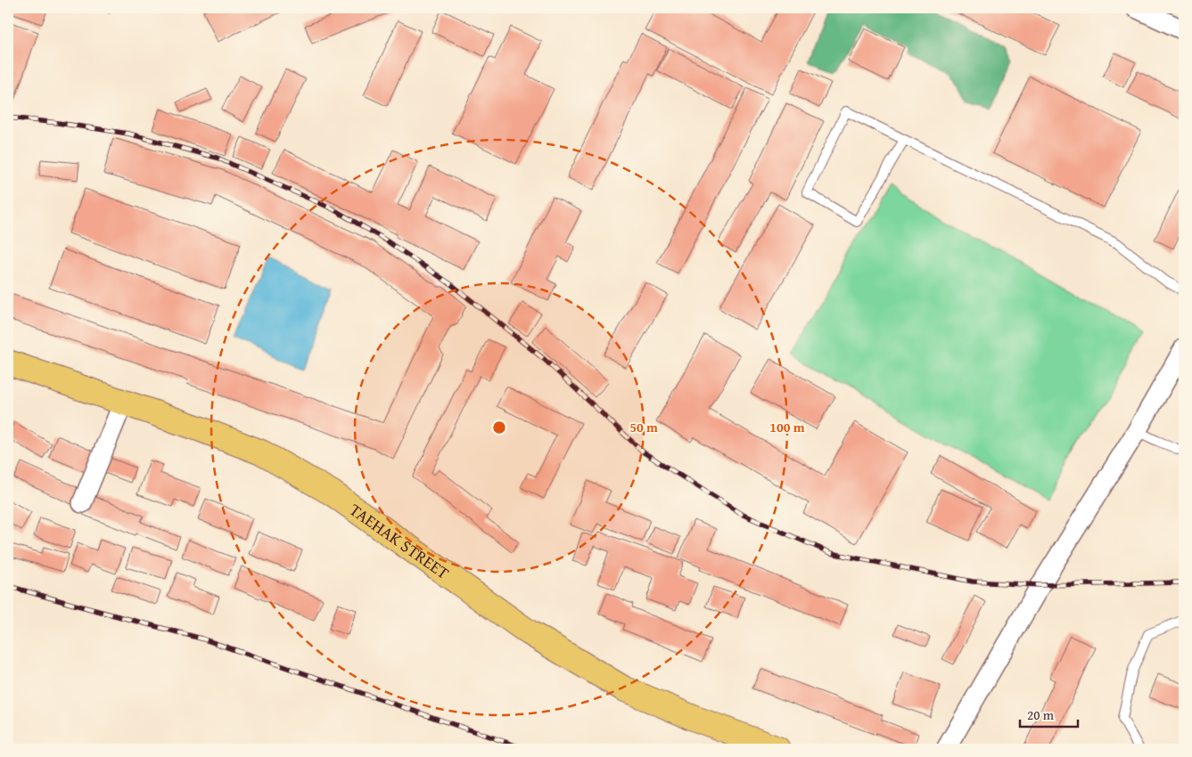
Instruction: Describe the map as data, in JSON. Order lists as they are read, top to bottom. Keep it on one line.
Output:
{"streets":{"main road":["TAEHAK STREET"]},"scale_bar":"20 m","rings":["50 m","100 m"]}
